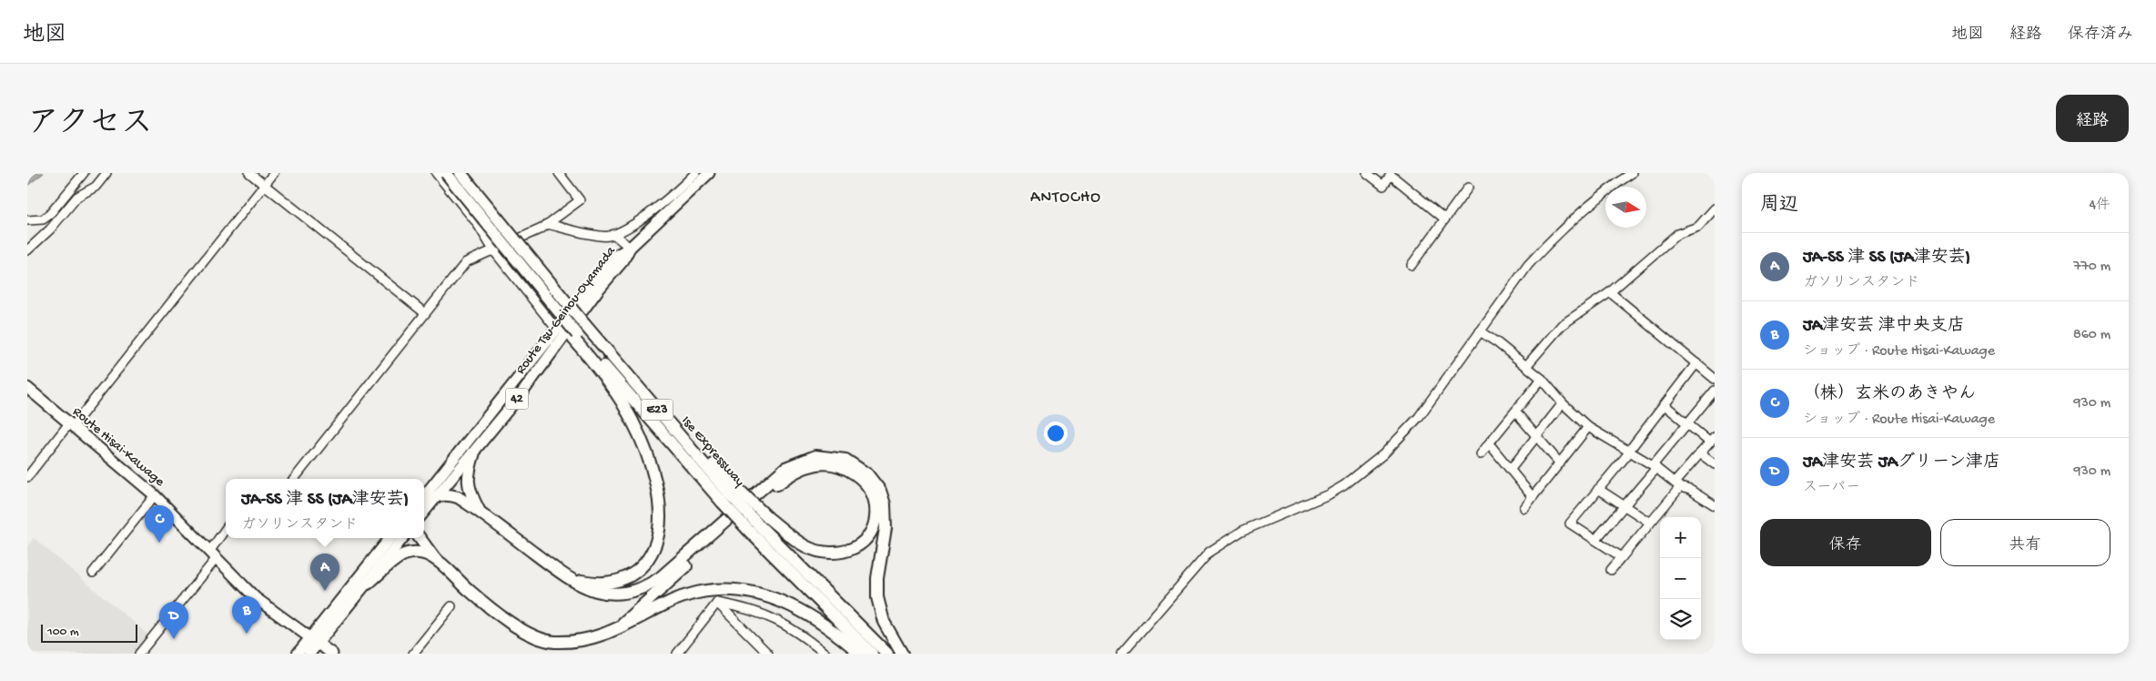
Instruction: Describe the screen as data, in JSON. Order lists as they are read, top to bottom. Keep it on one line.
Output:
{"streets":{"highway":["E23","Ise Expressway"],"main road":["Route Tsu-Geinou-Oyamada","42","Route Hisai-Kawage"]},"crossings":[["E23","Ise Expressway"]],"districts":["ANTOCHO"],"scale_bar":"100 m","north":"right","page":{"header":"地図","nav":["地図","経路","保存済み"],"title":"アクセス","buttons":["経路",["保存","共有"]],"heading":["周辺","4件"],"list":[{"mark":"A","name":"JA-SS 津 SS (JA津安芸)","note":"ガソリンスタンド","value":"770 m"},{"mark":"B","name":"JA津安芸 津中央支店","note":"ショップ · Route Hisai-Kawage","value":"860 m"},{"mark":"C","name":"（株）玄米のあきやん","note":"ショップ · Route Hisai-Kawage","value":"930 m"},{"mark":"D","name":"JA津安芸 JAグリーン津店","note":"スーパー","value":"930 m"}],"popup":["JA-SS 津 SS (JA津安芸)","ガソリンスタンド"],"pins":["C","A","B","D"],"map_buttons":["+","−"],"scale":"100 m"}}
